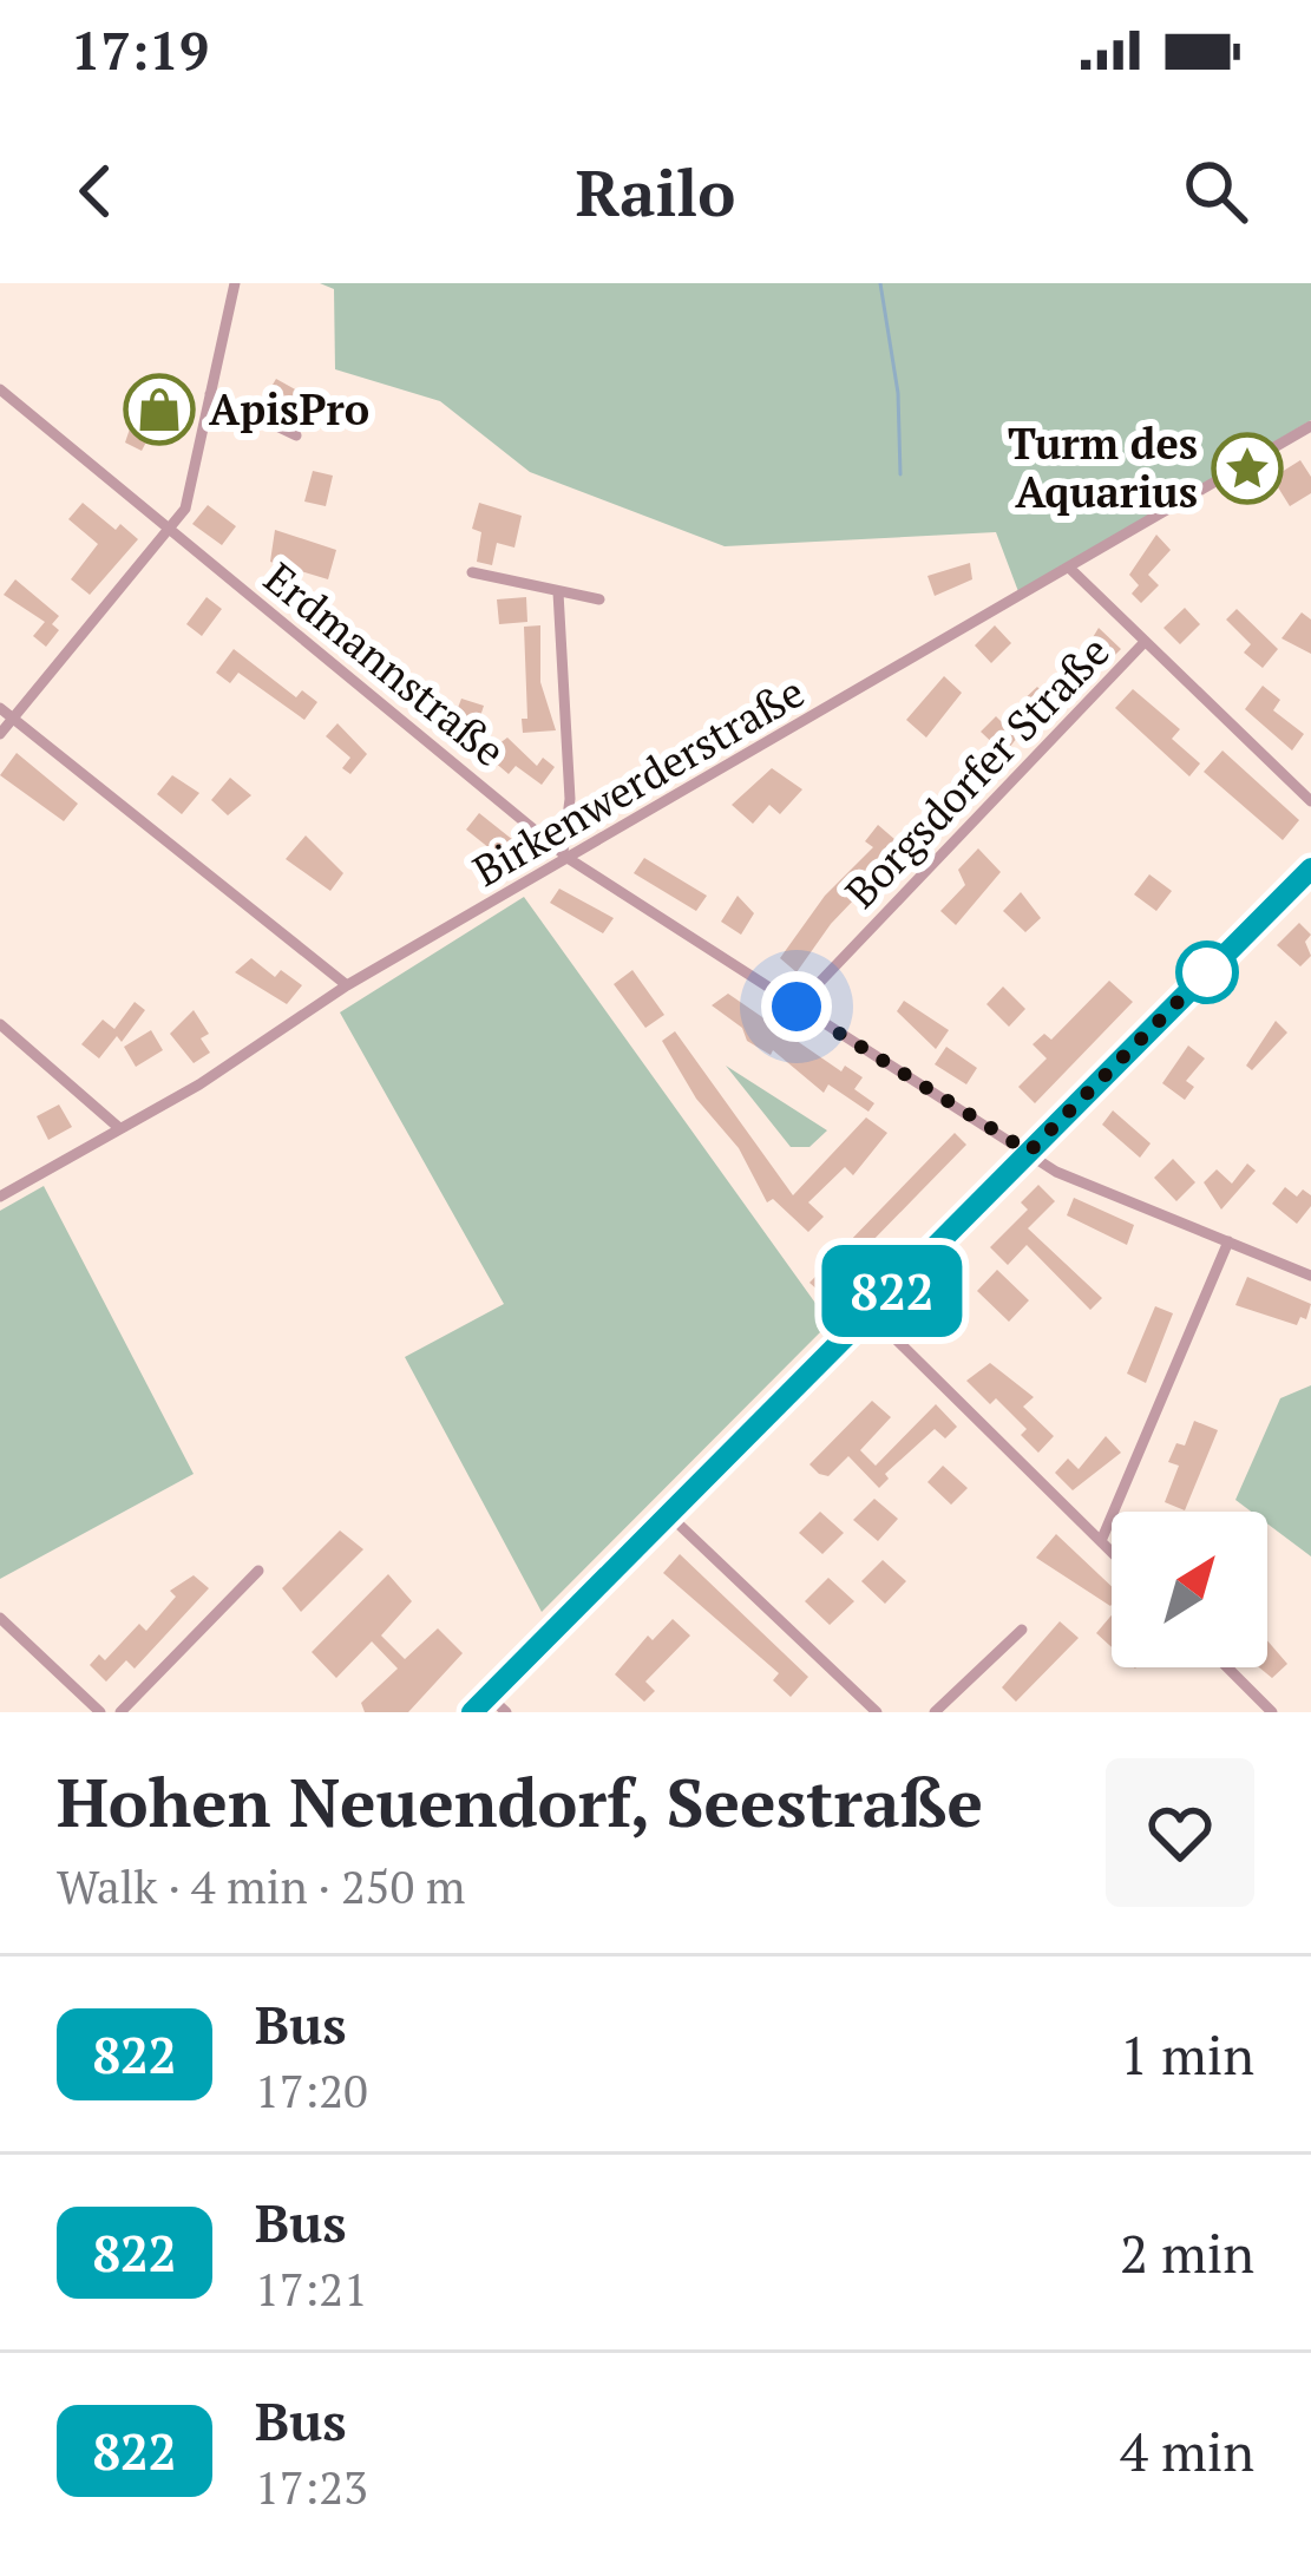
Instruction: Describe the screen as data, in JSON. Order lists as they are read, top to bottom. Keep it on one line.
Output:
{"streets":{"street":["Erdmannstraße","Borgsdorfer Straße","Birkenwerderstraße"]},"crossings":[["Erdmannstraße","Borgsdorfer Straße"],["Erdmannstraße","Birkenwerderstraße"]],"places":{"shop":["ApisPro"],"place":["Turm des Aquarius"]},"lines":["bus line 822"],"north":"top right","page":{"status":"17:19","header":"Railo","on_map":"822","heading":["Hohen Neuendorf, Seestraße","Walk · 4 min · 250 m"],"list":[{"mark":"822","name":"Bus","note":"17:20","value":"1 min"},{"mark":"822","name":"Bus","note":"17:21","value":"2 min"},{"mark":"822","name":"Bus","note":"17:23","value":"4 min"}]}}
